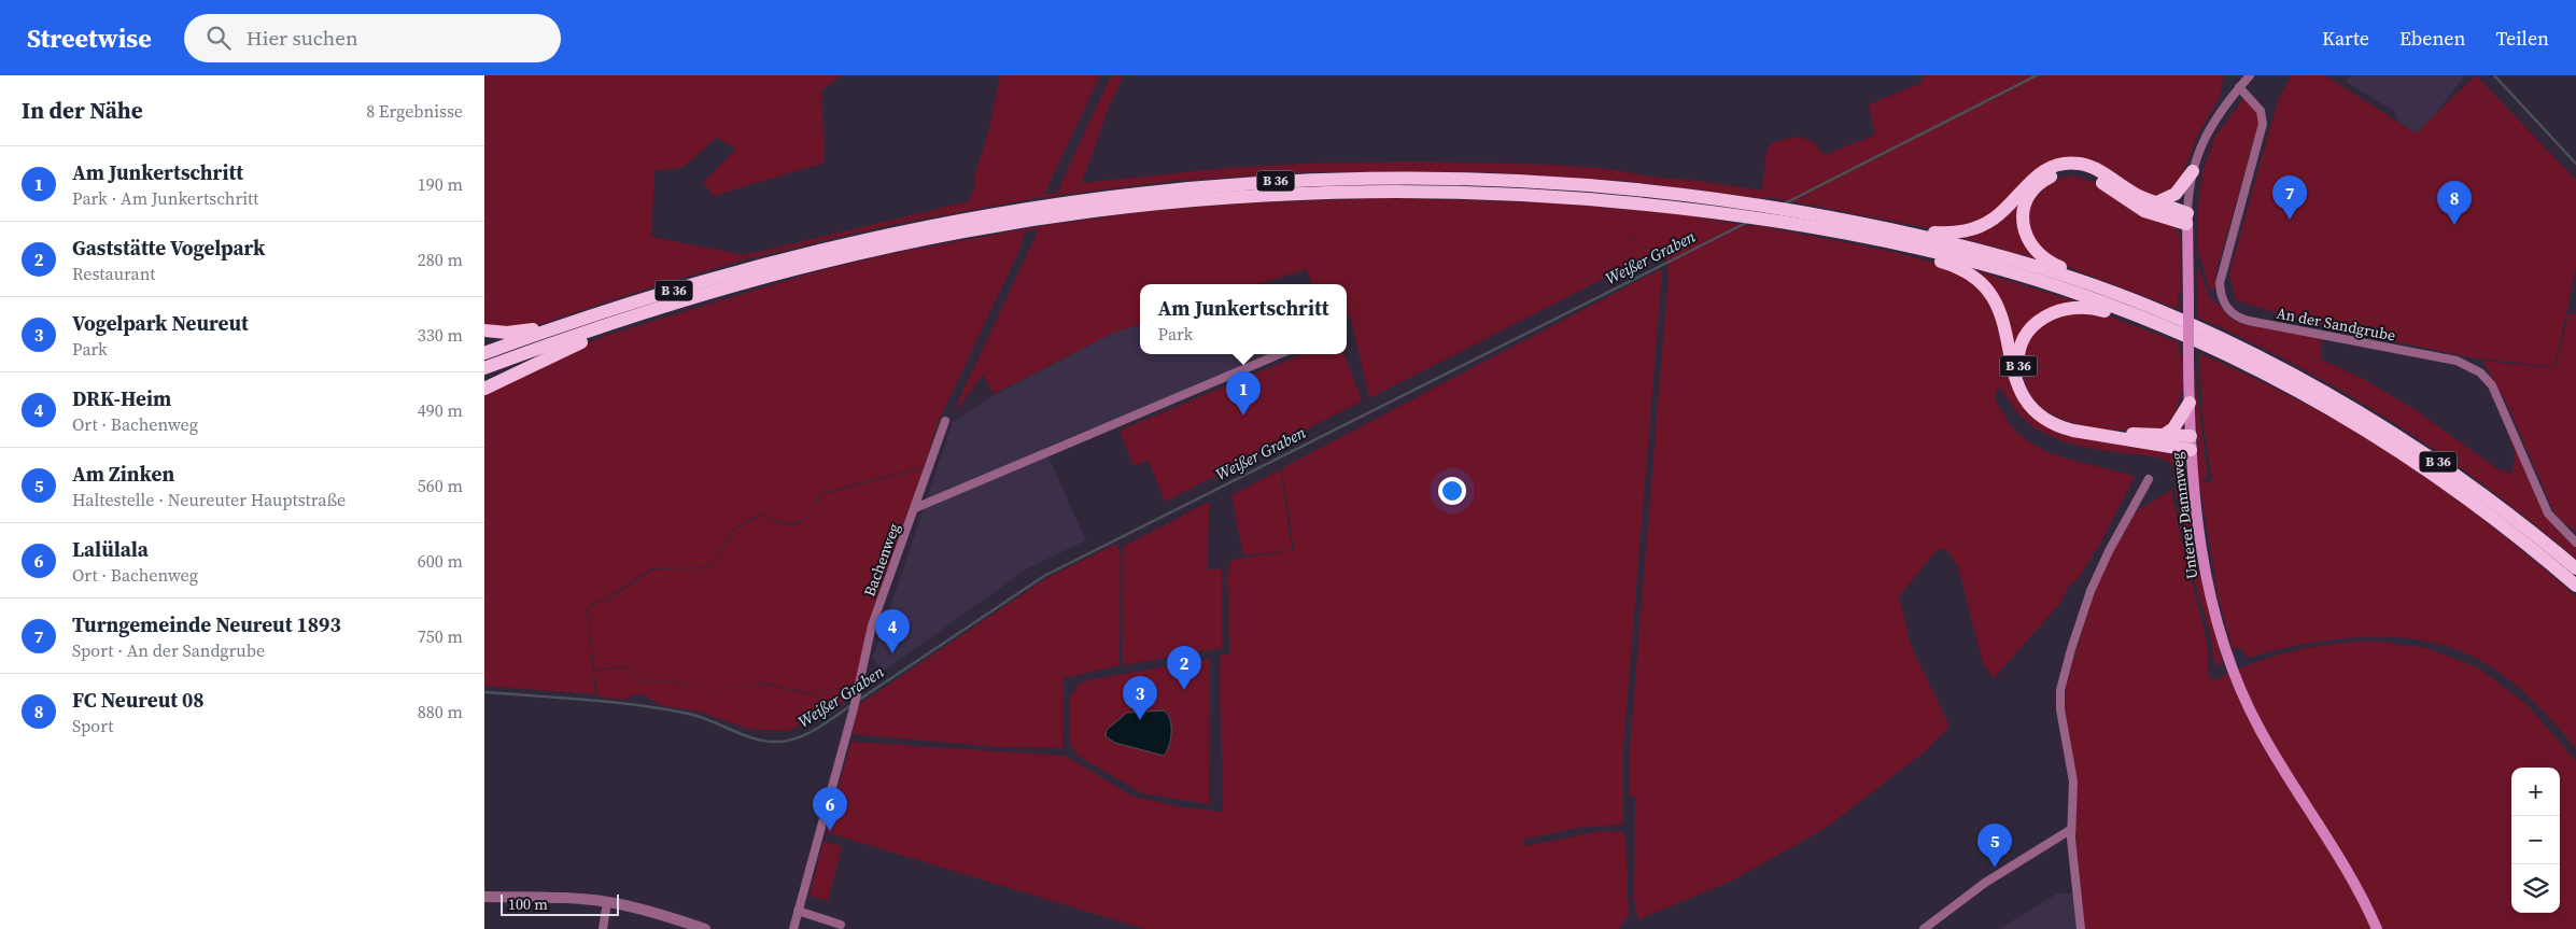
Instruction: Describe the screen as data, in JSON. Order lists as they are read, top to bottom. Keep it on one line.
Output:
{"streets":{"highway":["B 36"],"main road":["Unterer Dammweg"],"street":["An der Sandgrube","Bachenweg"]},"crossings":[["B 36","Unterer Dammweg"],["An der Sandgrube","Unterer Dammweg"]],"water":["Weißer Graben"],"scale_bar":"100 m","page":{"header":"Streetwise","search":"Hier suchen","nav":["Karte","Ebenen","Teilen"],"heading":["In der Nähe","8 Ergebnisse"],"list":[{"mark":"1","name":"Am Junkertschritt","note":"Park · Am Junkertschritt","value":"190 m"},{"mark":"2","name":"Gaststätte Vogelpark","note":"Restaurant","value":"280 m"},{"mark":"3","name":"Vogelpark Neureut","note":"Park","value":"330 m"},{"mark":"4","name":"DRK-Heim","note":"Ort · Bachenweg","value":"490 m"},{"mark":"5","name":"Am Zinken","note":"Haltestelle · Neureuter Hauptstraße","value":"560 m"},{"mark":"6","name":"Lalülala","note":"Ort · Bachenweg","value":"600 m"},{"mark":"7","name":"Turngemeinde Neureut 1893","note":"Sport · An der Sandgrube","value":"750 m"},{"mark":"8","name":"FC Neureut 08","note":"Sport","value":"880 m"}],"pins":["7","8","1","4","2","3","6","5"],"popup":["Am Junkertschritt","Park"],"map_buttons":["+","−"],"scale":"100 m"}}
